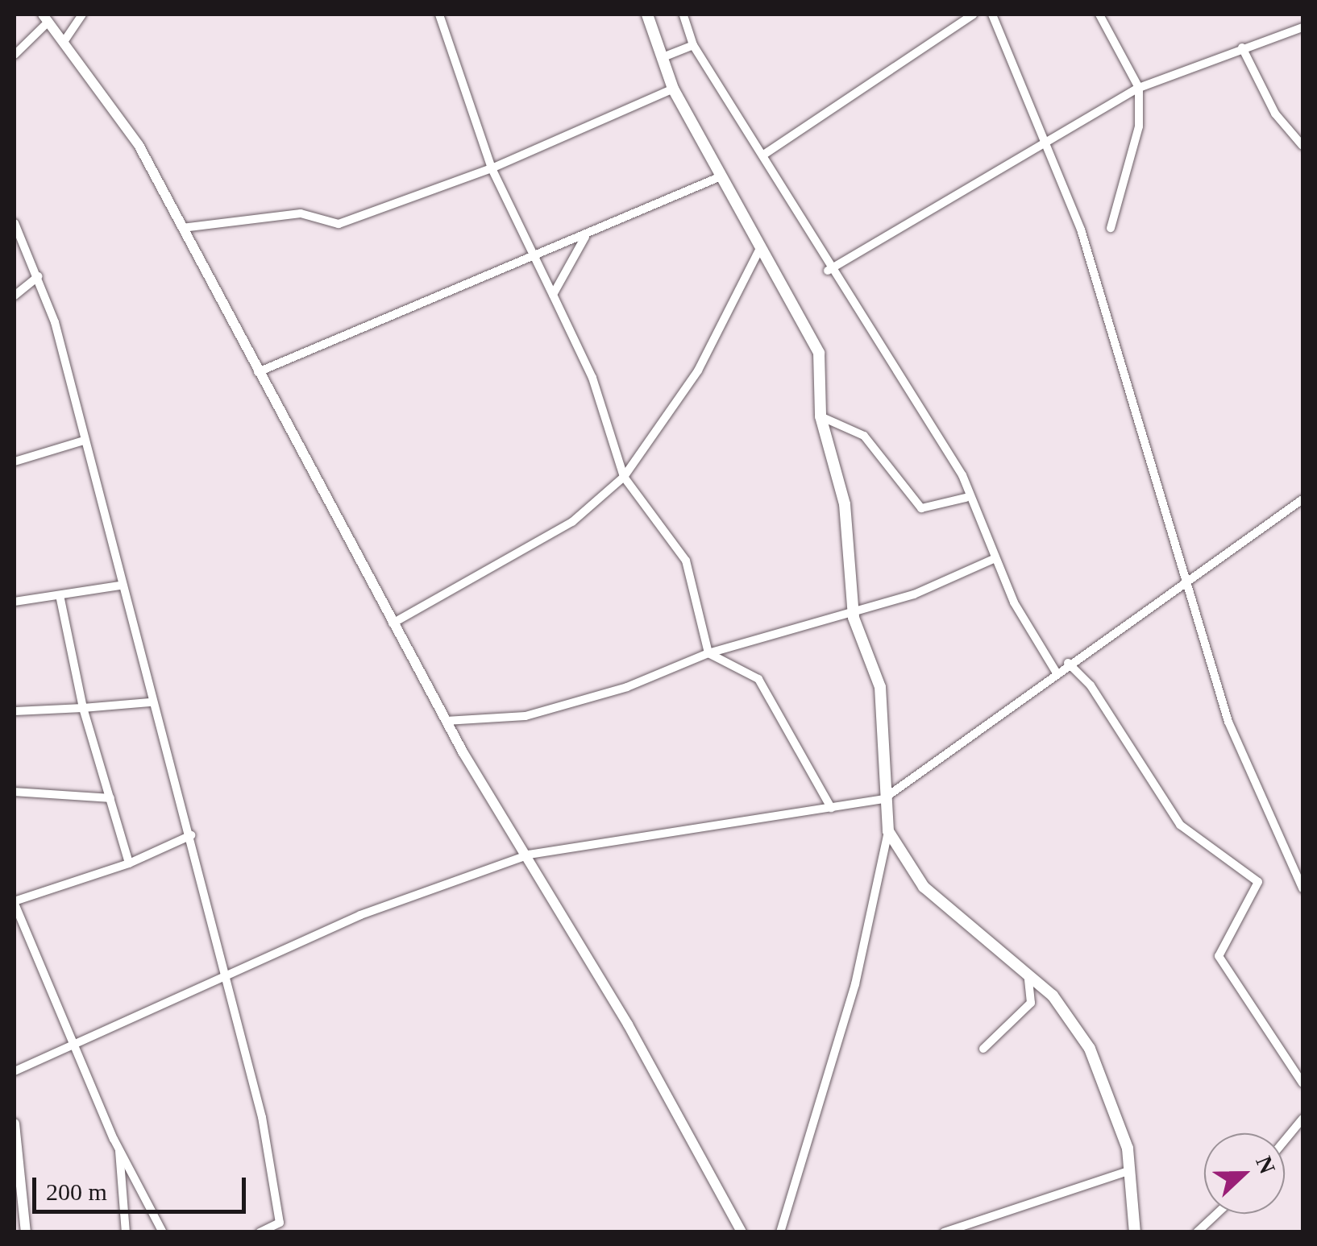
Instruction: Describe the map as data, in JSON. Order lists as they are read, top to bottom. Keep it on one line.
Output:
{"scale_bar":"200 m","north":"right"}
